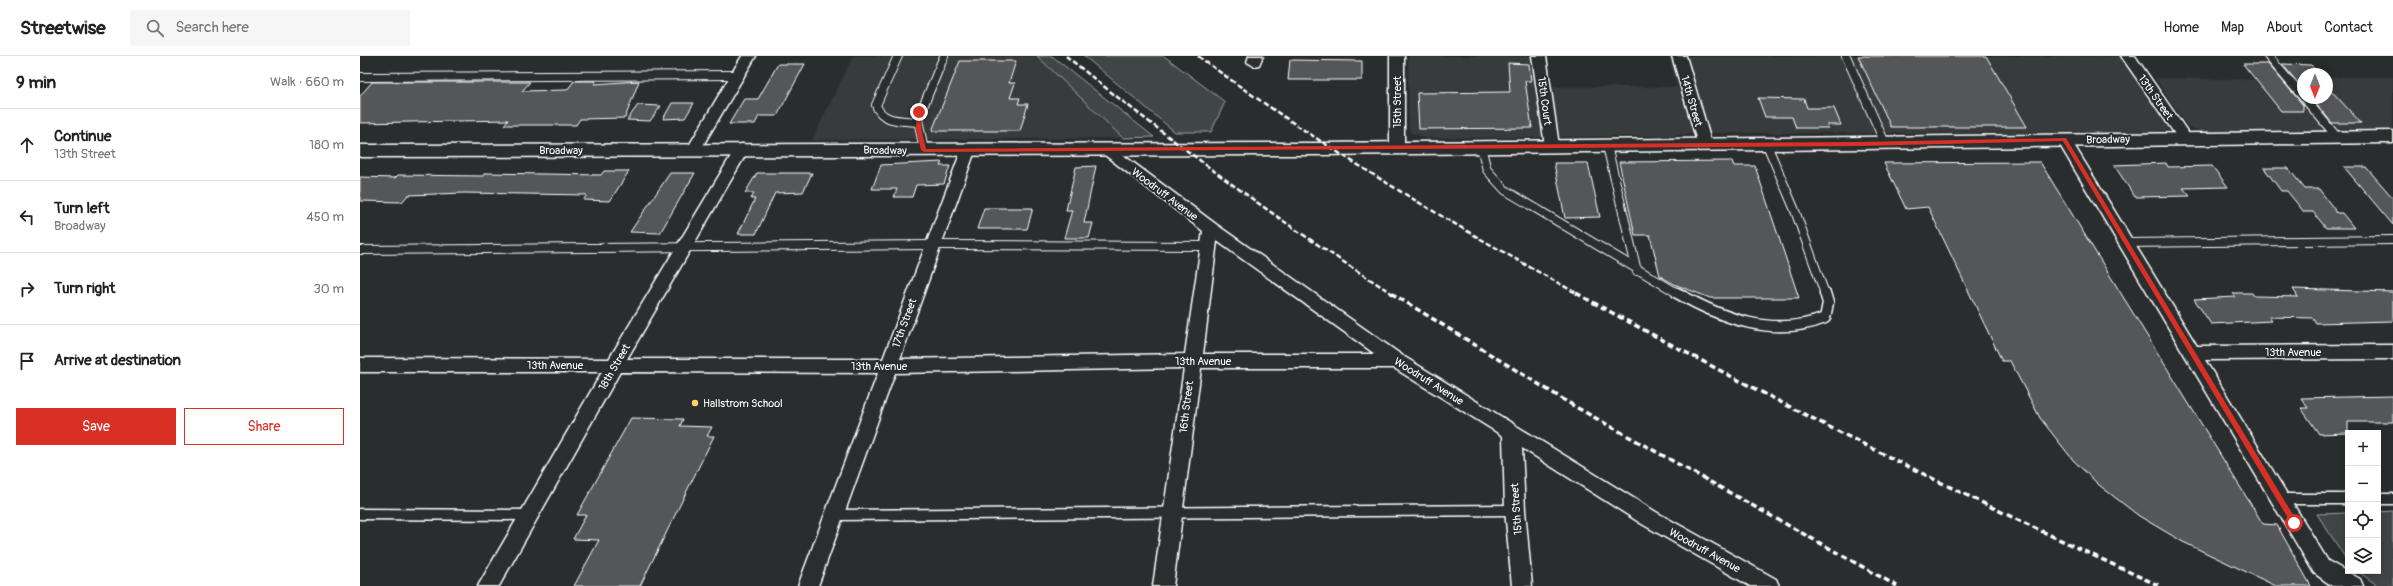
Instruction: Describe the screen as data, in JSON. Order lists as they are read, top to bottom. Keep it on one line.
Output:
{"streets":{"main road":["Broadway"],"street":["13th Street","15th Court","14th Street","15th Street","Woodruff Avenue","17th Street","13th Avenue","18th Street","16th Street"]},"crossings":[["13th Street","Broadway"],["15th Court","Broadway"],["14th Street","Broadway"],["15th Street","Broadway"],["15th Street","Woodruff Avenue"],["Broadway","Woodruff Avenue"],["Broadway","17th Street"],["Broadway","18th Street"],["Woodruff Avenue","13th Avenue"],["Woodruff Avenue","16th Street"],["17th Street","13th Avenue"],["13th Avenue","18th Street"],["13th Avenue","16th Street"]],"places":["Hallstrom School"],"north":"bottom","page":{"header":"Streetwise","search":"Search here","nav":["Home","Map","About","Contact"],"heading":["9 min","Walk · 660 m"],"list":[["Continue","13th Street","180 m"],["Turn left","Broadway","450 m"],["Turn right","30 m"],"Arrive at destination"],"buttons":["Save","Share"],"map_buttons":["+","−"]}}
